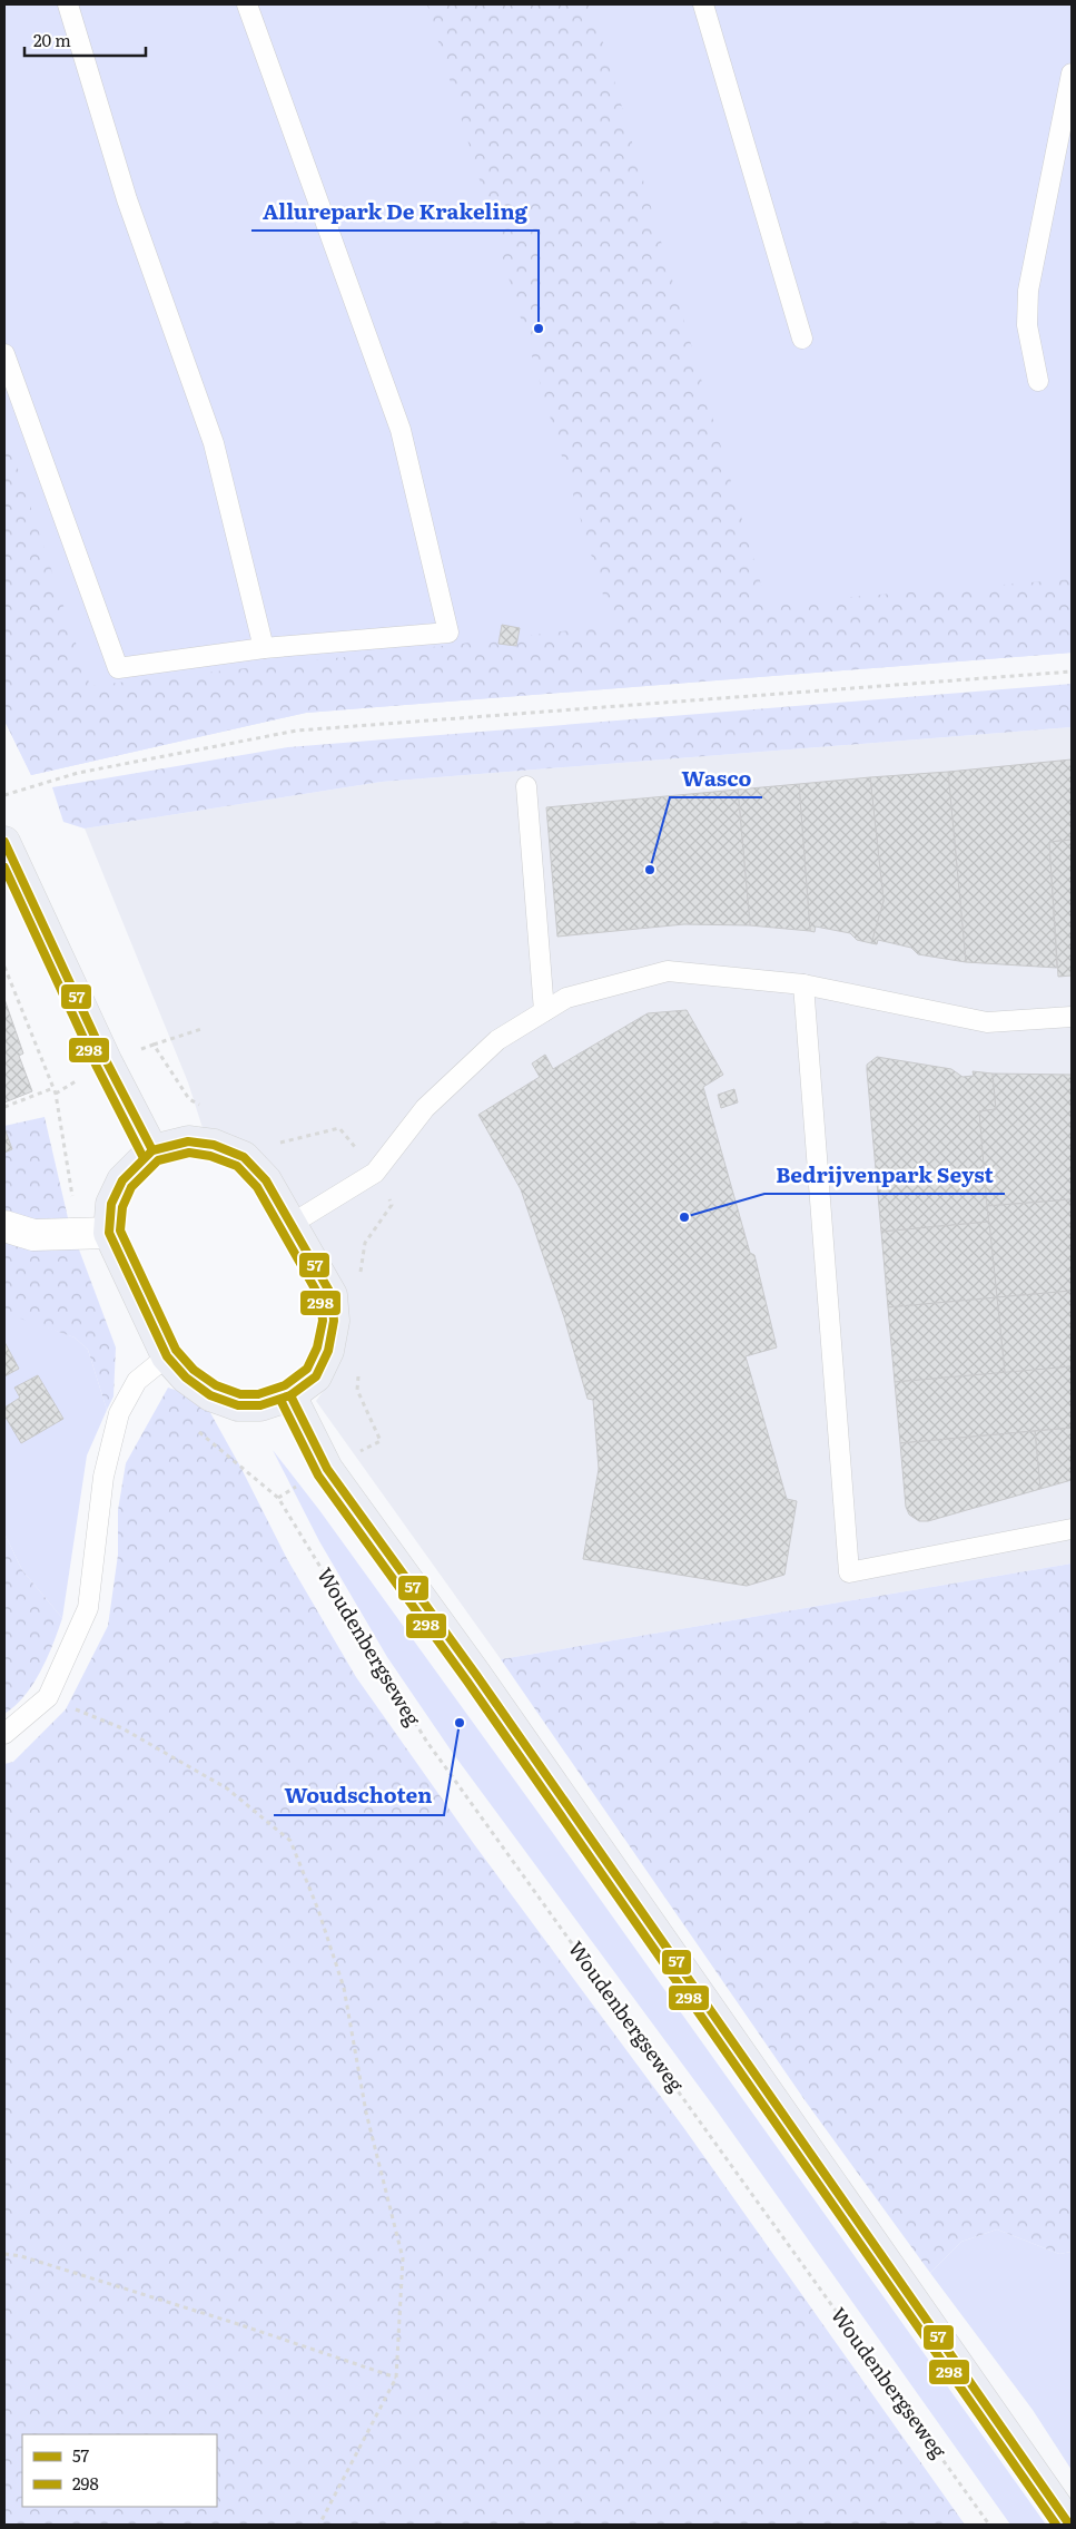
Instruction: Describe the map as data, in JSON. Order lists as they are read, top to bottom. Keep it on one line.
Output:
{"streets":{"path":["Woudenbergseweg"]},"places":["Allurepark De Krakeling","Wasco","Bedrijvenpark Seyst","Woudschoten"],"lines":["transit line 57","transit line 298"],"legend":["57","298"],"scale_bar":"20 m"}
